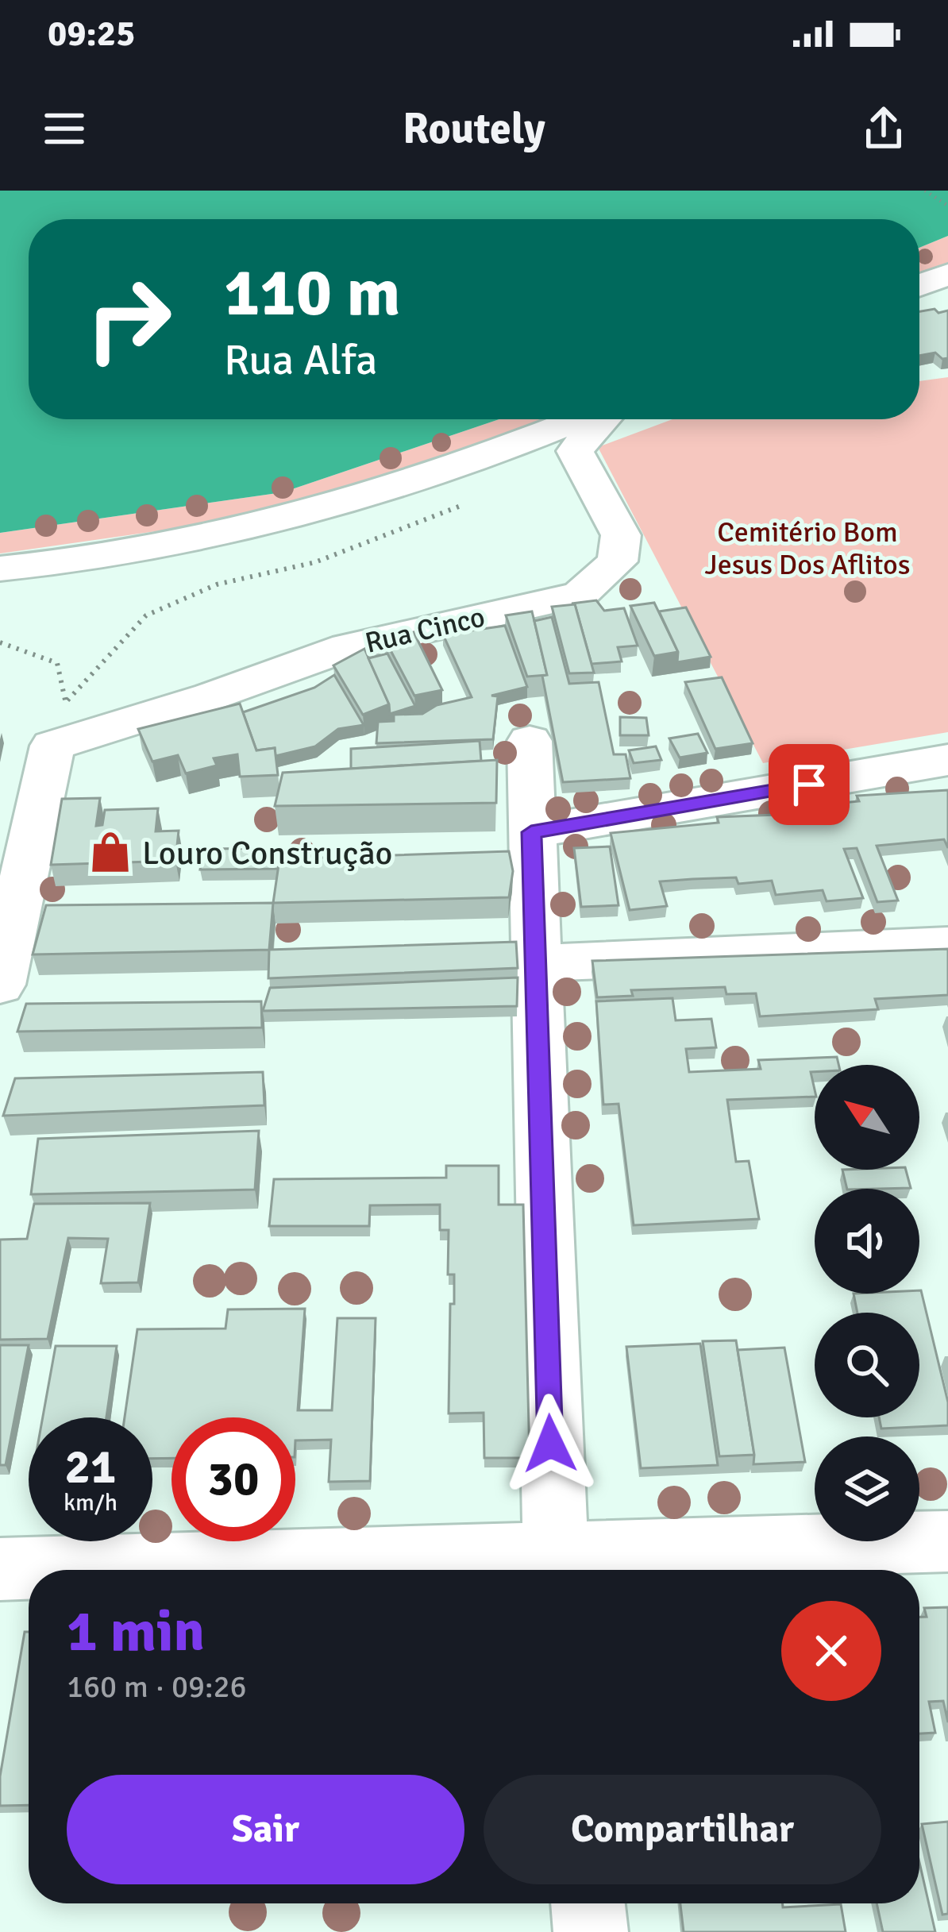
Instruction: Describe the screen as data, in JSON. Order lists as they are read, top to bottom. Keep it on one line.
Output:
{"streets":{"street":["Rua Cinco"]},"parks":["Cemitério Bom Jesus Dos Aflitos"],"places":{"shop":["Louro Construção"]},"north":"top left","page":{"status":"09:25","header":"Routely","turn":["110 m","Rua Alfa"],"speed":"21 km/h","limit":"30","heading":["1 min","160 m · 09:26"],"buttons":["Sair","Compartilhar"]}}
